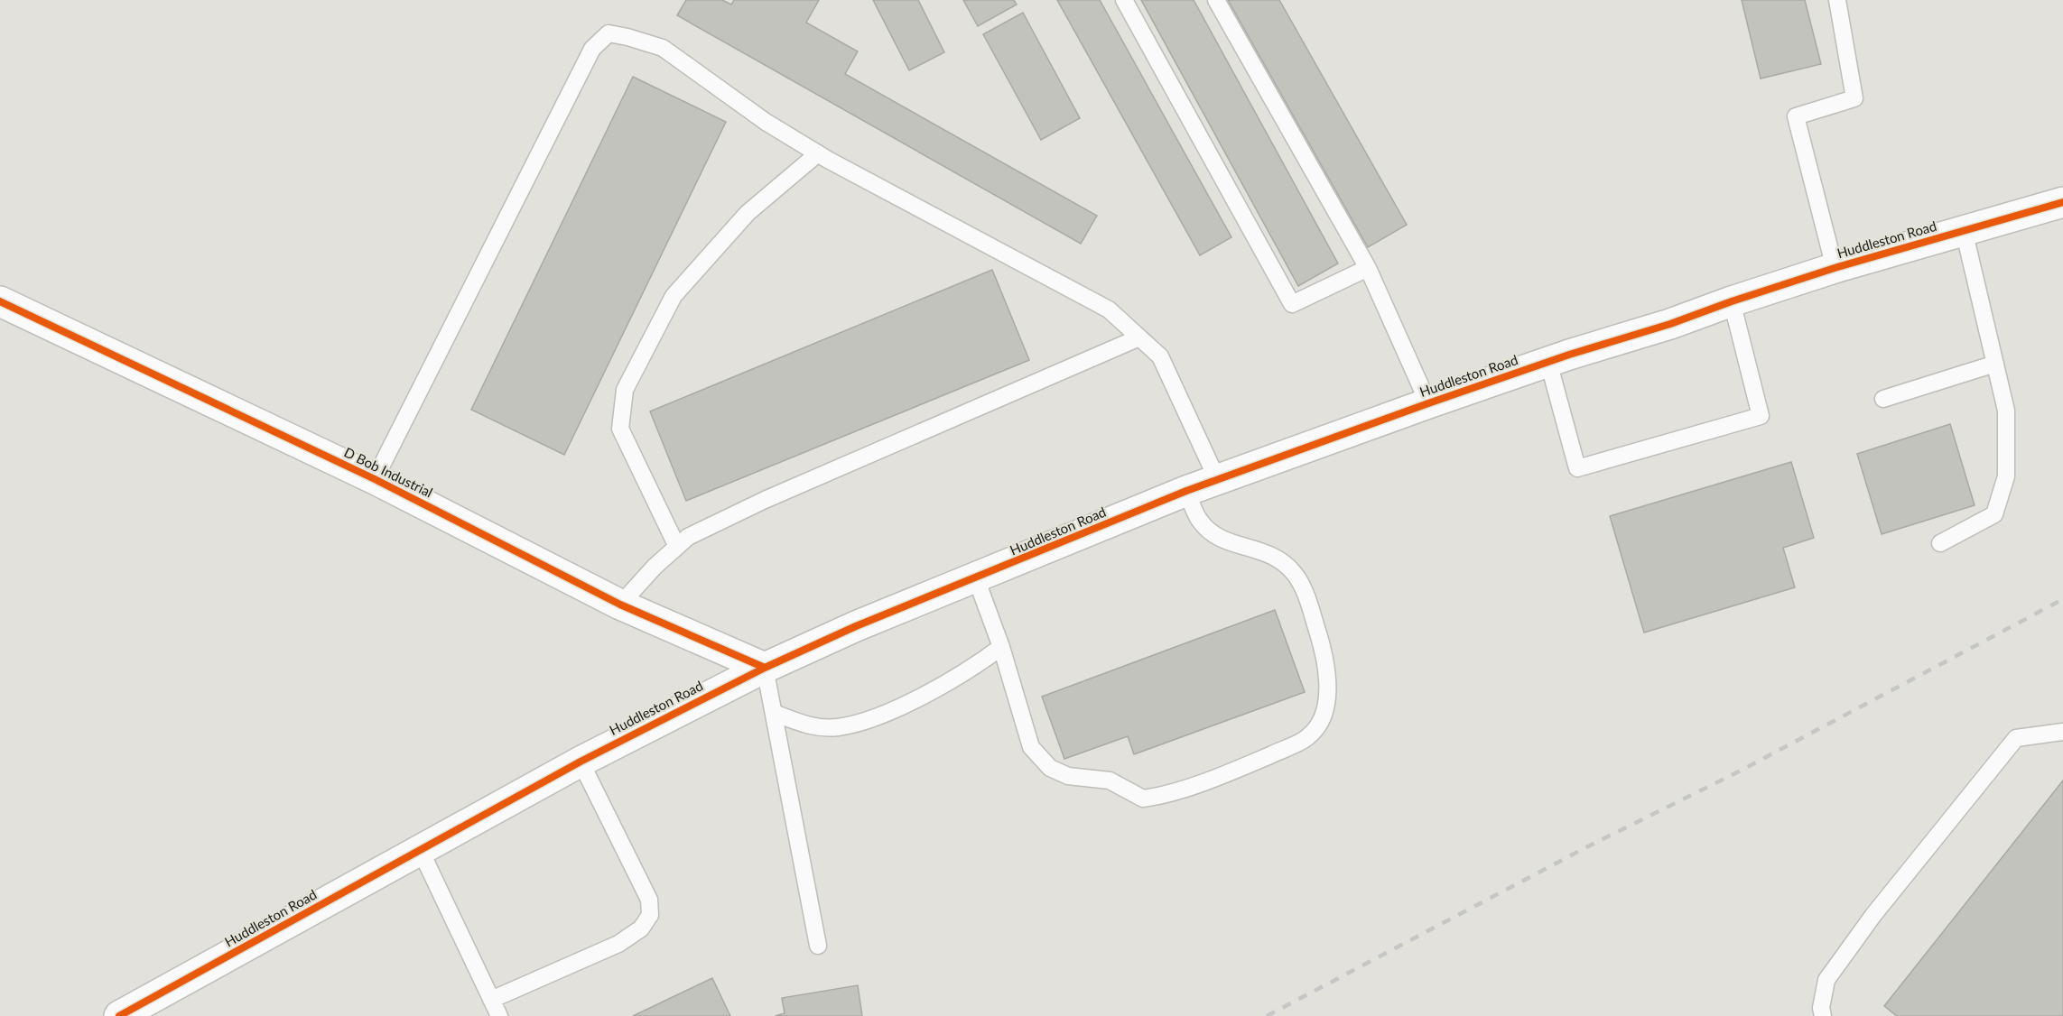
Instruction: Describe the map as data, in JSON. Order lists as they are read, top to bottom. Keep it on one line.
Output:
{"streets":{"street":["Huddleston Road","D Bob Industrial"]},"crossings":[["Huddleston Road","D Bob Industrial"]]}
